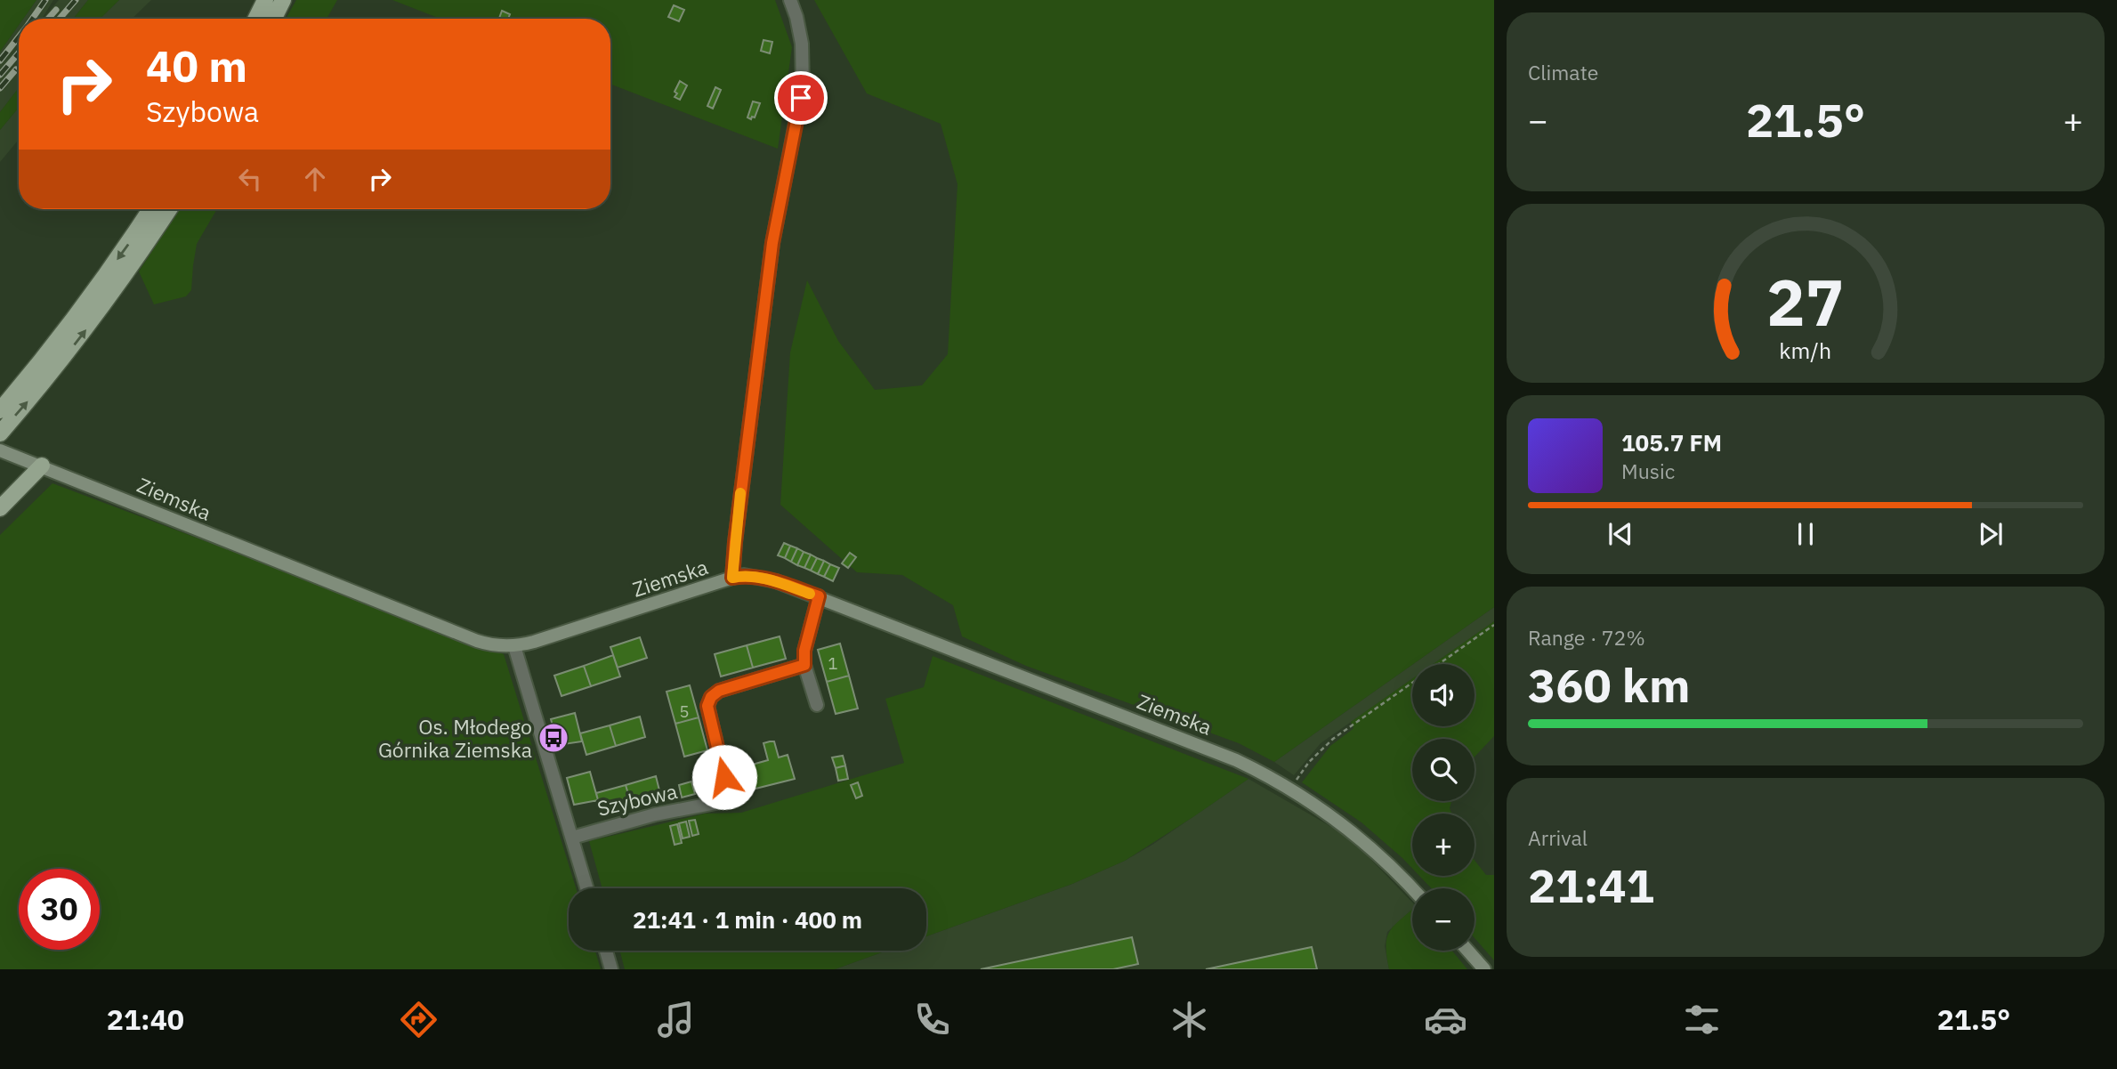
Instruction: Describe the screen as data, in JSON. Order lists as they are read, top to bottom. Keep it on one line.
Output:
{"streets":{"street":["Ziemska","Szybowa"]},"places":{"bus stop":["Os. Młodego Górnika Ziemska"]},"house_numbers":["1","5"],"page":{"tile":["Climate",["Range · 72%","360 km"],["Arrival","21:41"]],"turn":["40 m","Szybowa"],"heat":["−","21.5°","+"],"song":["105.7 FM","Music"],"map_buttons":["+","−"],"limit":"30","trip":"21:41 · 1 min · 400 m","tabs":["21:40","21.5°"],"gauge":["27","km/h"]}}
